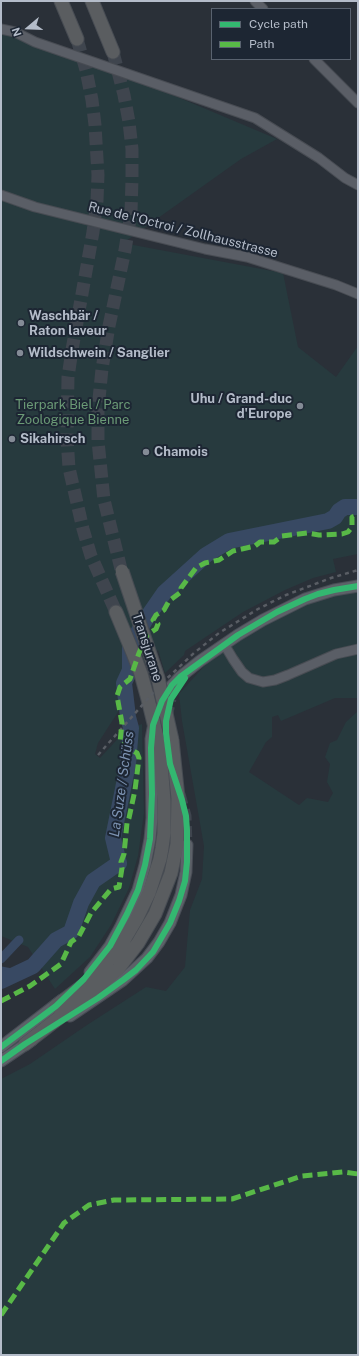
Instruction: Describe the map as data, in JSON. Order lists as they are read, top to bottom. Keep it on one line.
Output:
{"streets":{"highway":["Transjurane"],"street":["Rue de l'Octroi / Zollhausstrasse"]},"water":["La Suze / Schüss"],"parks":["Tierpark Biel / Parc Zoologique Bienne"],"places":["Waschbär / Raton laveur","Wildschwein / Sanglier","Uhu / Grand-duc d'Europe","Sikahirsch","Chamois"],"legend":["Cycle path","Path"],"north":"left"}
